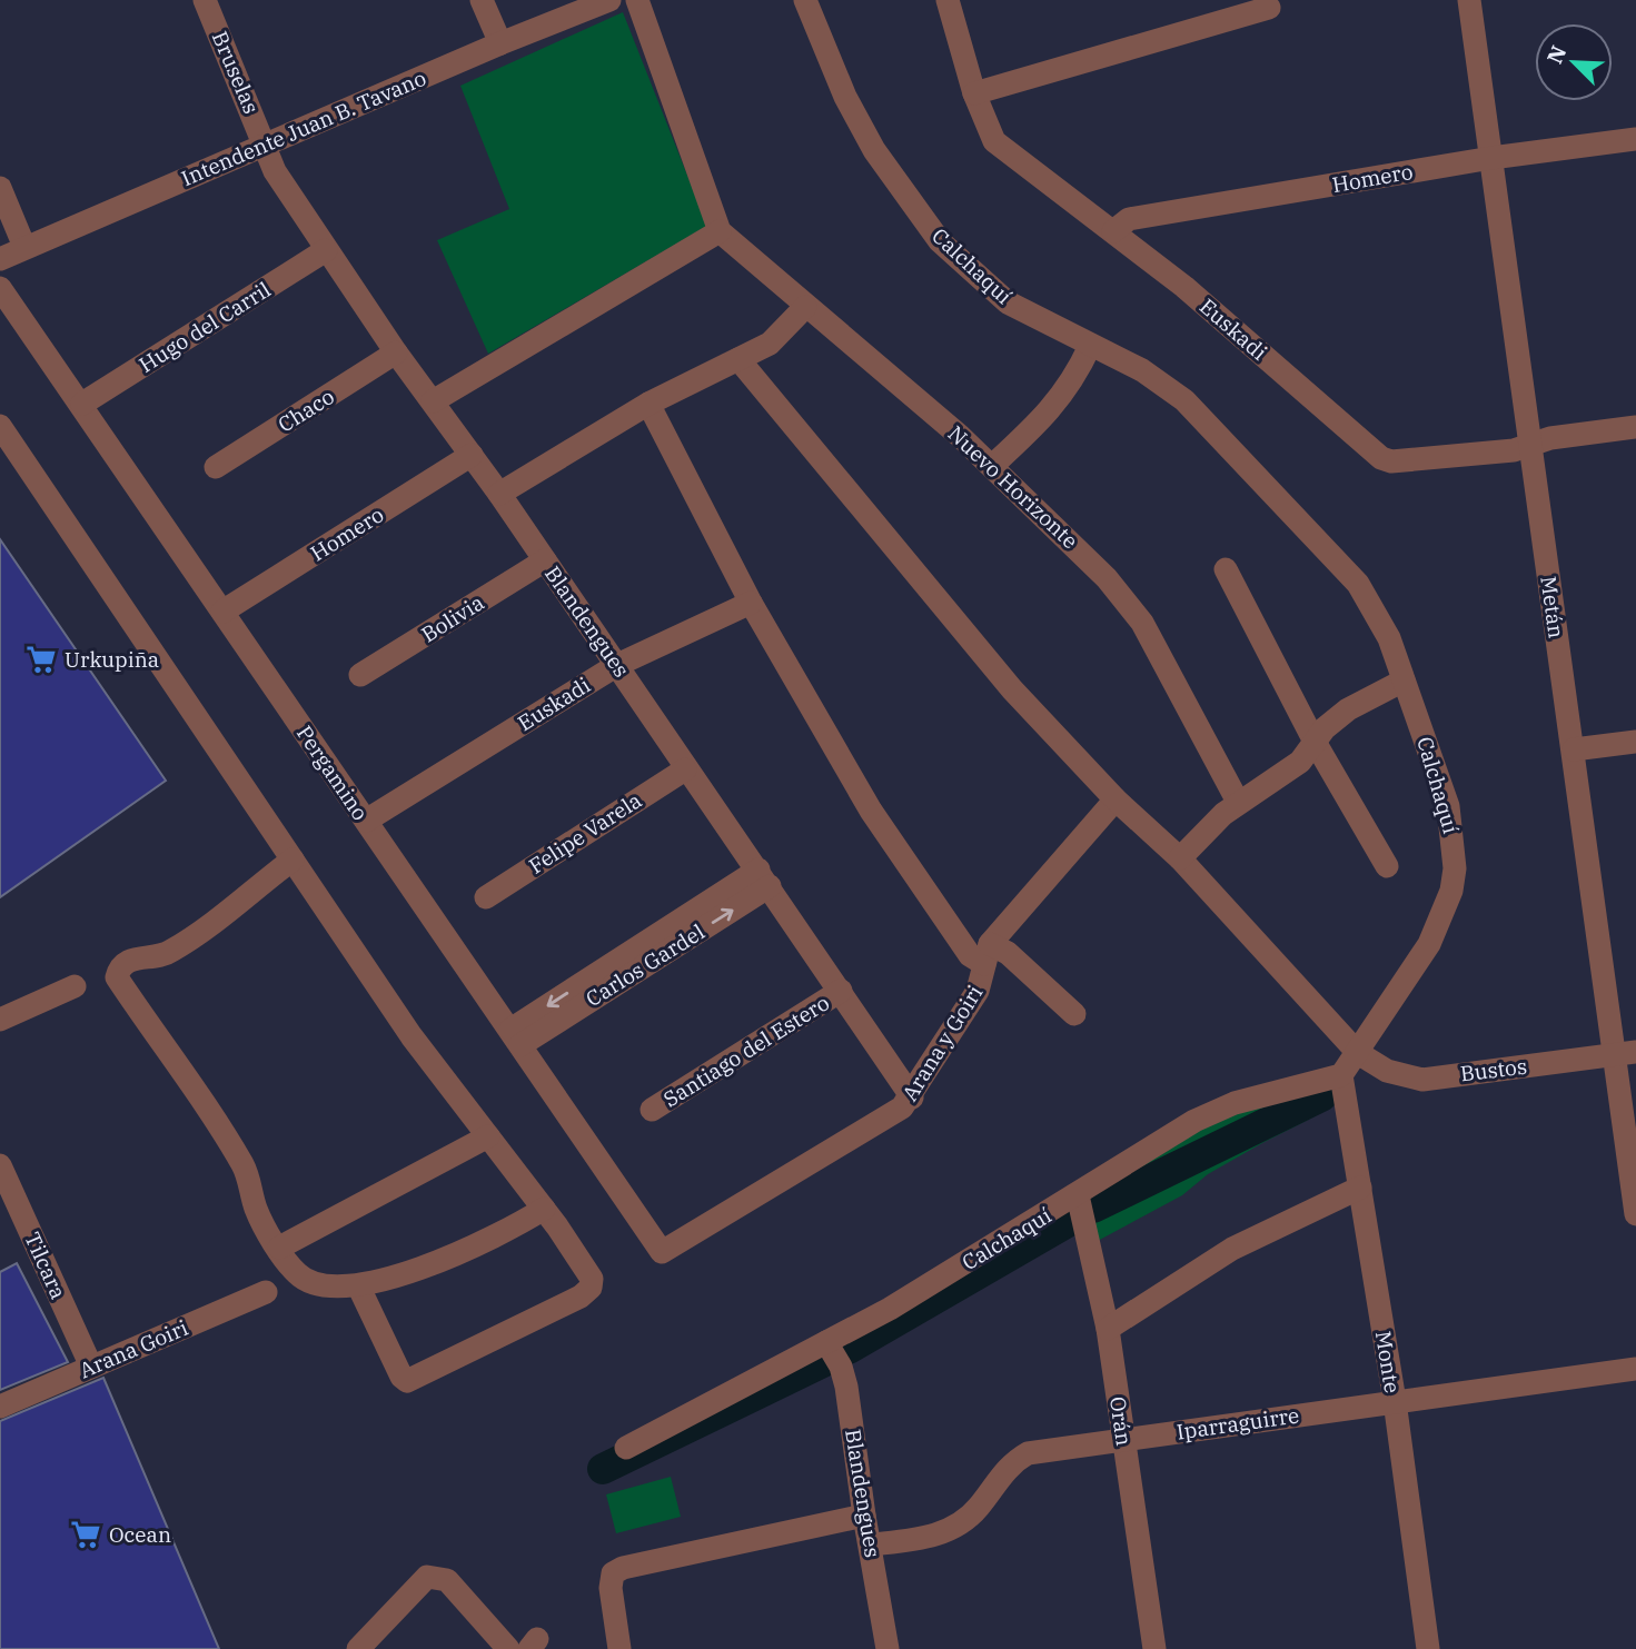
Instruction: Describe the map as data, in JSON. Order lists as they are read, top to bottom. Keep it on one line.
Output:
{"streets":{"street":["Bruselas","Intendente Juan B. Tavano","Homero","Calchaquí","Hugo del Carril","Euskadi","Chaco","Nuevo Horizonte","Metán","Bolivia","Blandengues","Pergamino","Felipe Varela","Carlos Gardel","Arana y Goiri","Santiago del Estero","Bustos","Tilcara","Arana Goiri","Monte","Orán","Iparraguirre"]},"crossings":[["Bruselas","Intendente Juan B. Tavano"],["Bruselas","Blandengues"],["Intendente Juan B. Tavano","Blandengues"],["Homero","Euskadi"],["Homero","Metán"],["Homero","Blandengues"],["Homero","Pergamino"],["Calchaquí","Blandengues"],["Calchaquí","Bustos"],["Calchaquí","Monte"],["Calchaquí","Orán"],["Hugo del Carril","Blandengues"],["Hugo del Carril","Pergamino"],["Euskadi","Metán"],["Euskadi","Blandengues"],["Euskadi","Pergamino"],["Chaco","Blandengues"],["Metán","Bustos"],["Bolivia","Blandengues"],["Blandengues","Felipe Varela"],["Blandengues","Carlos Gardel"],["Blandengues","Arana y Goiri"],["Blandengues","Santiago del Estero"],["Blandengues","Iparraguirre"],["Pergamino","Carlos Gardel"],["Pergamino","Arana y Goiri"],["Arana y Goiri","Bustos"],["Tilcara","Arana Goiri"],["Monte","Iparraguirre"],["Orán","Iparraguirre"]],"places":{"supermarket":["Urkupiña","Ocean"]},"north":"top left"}
